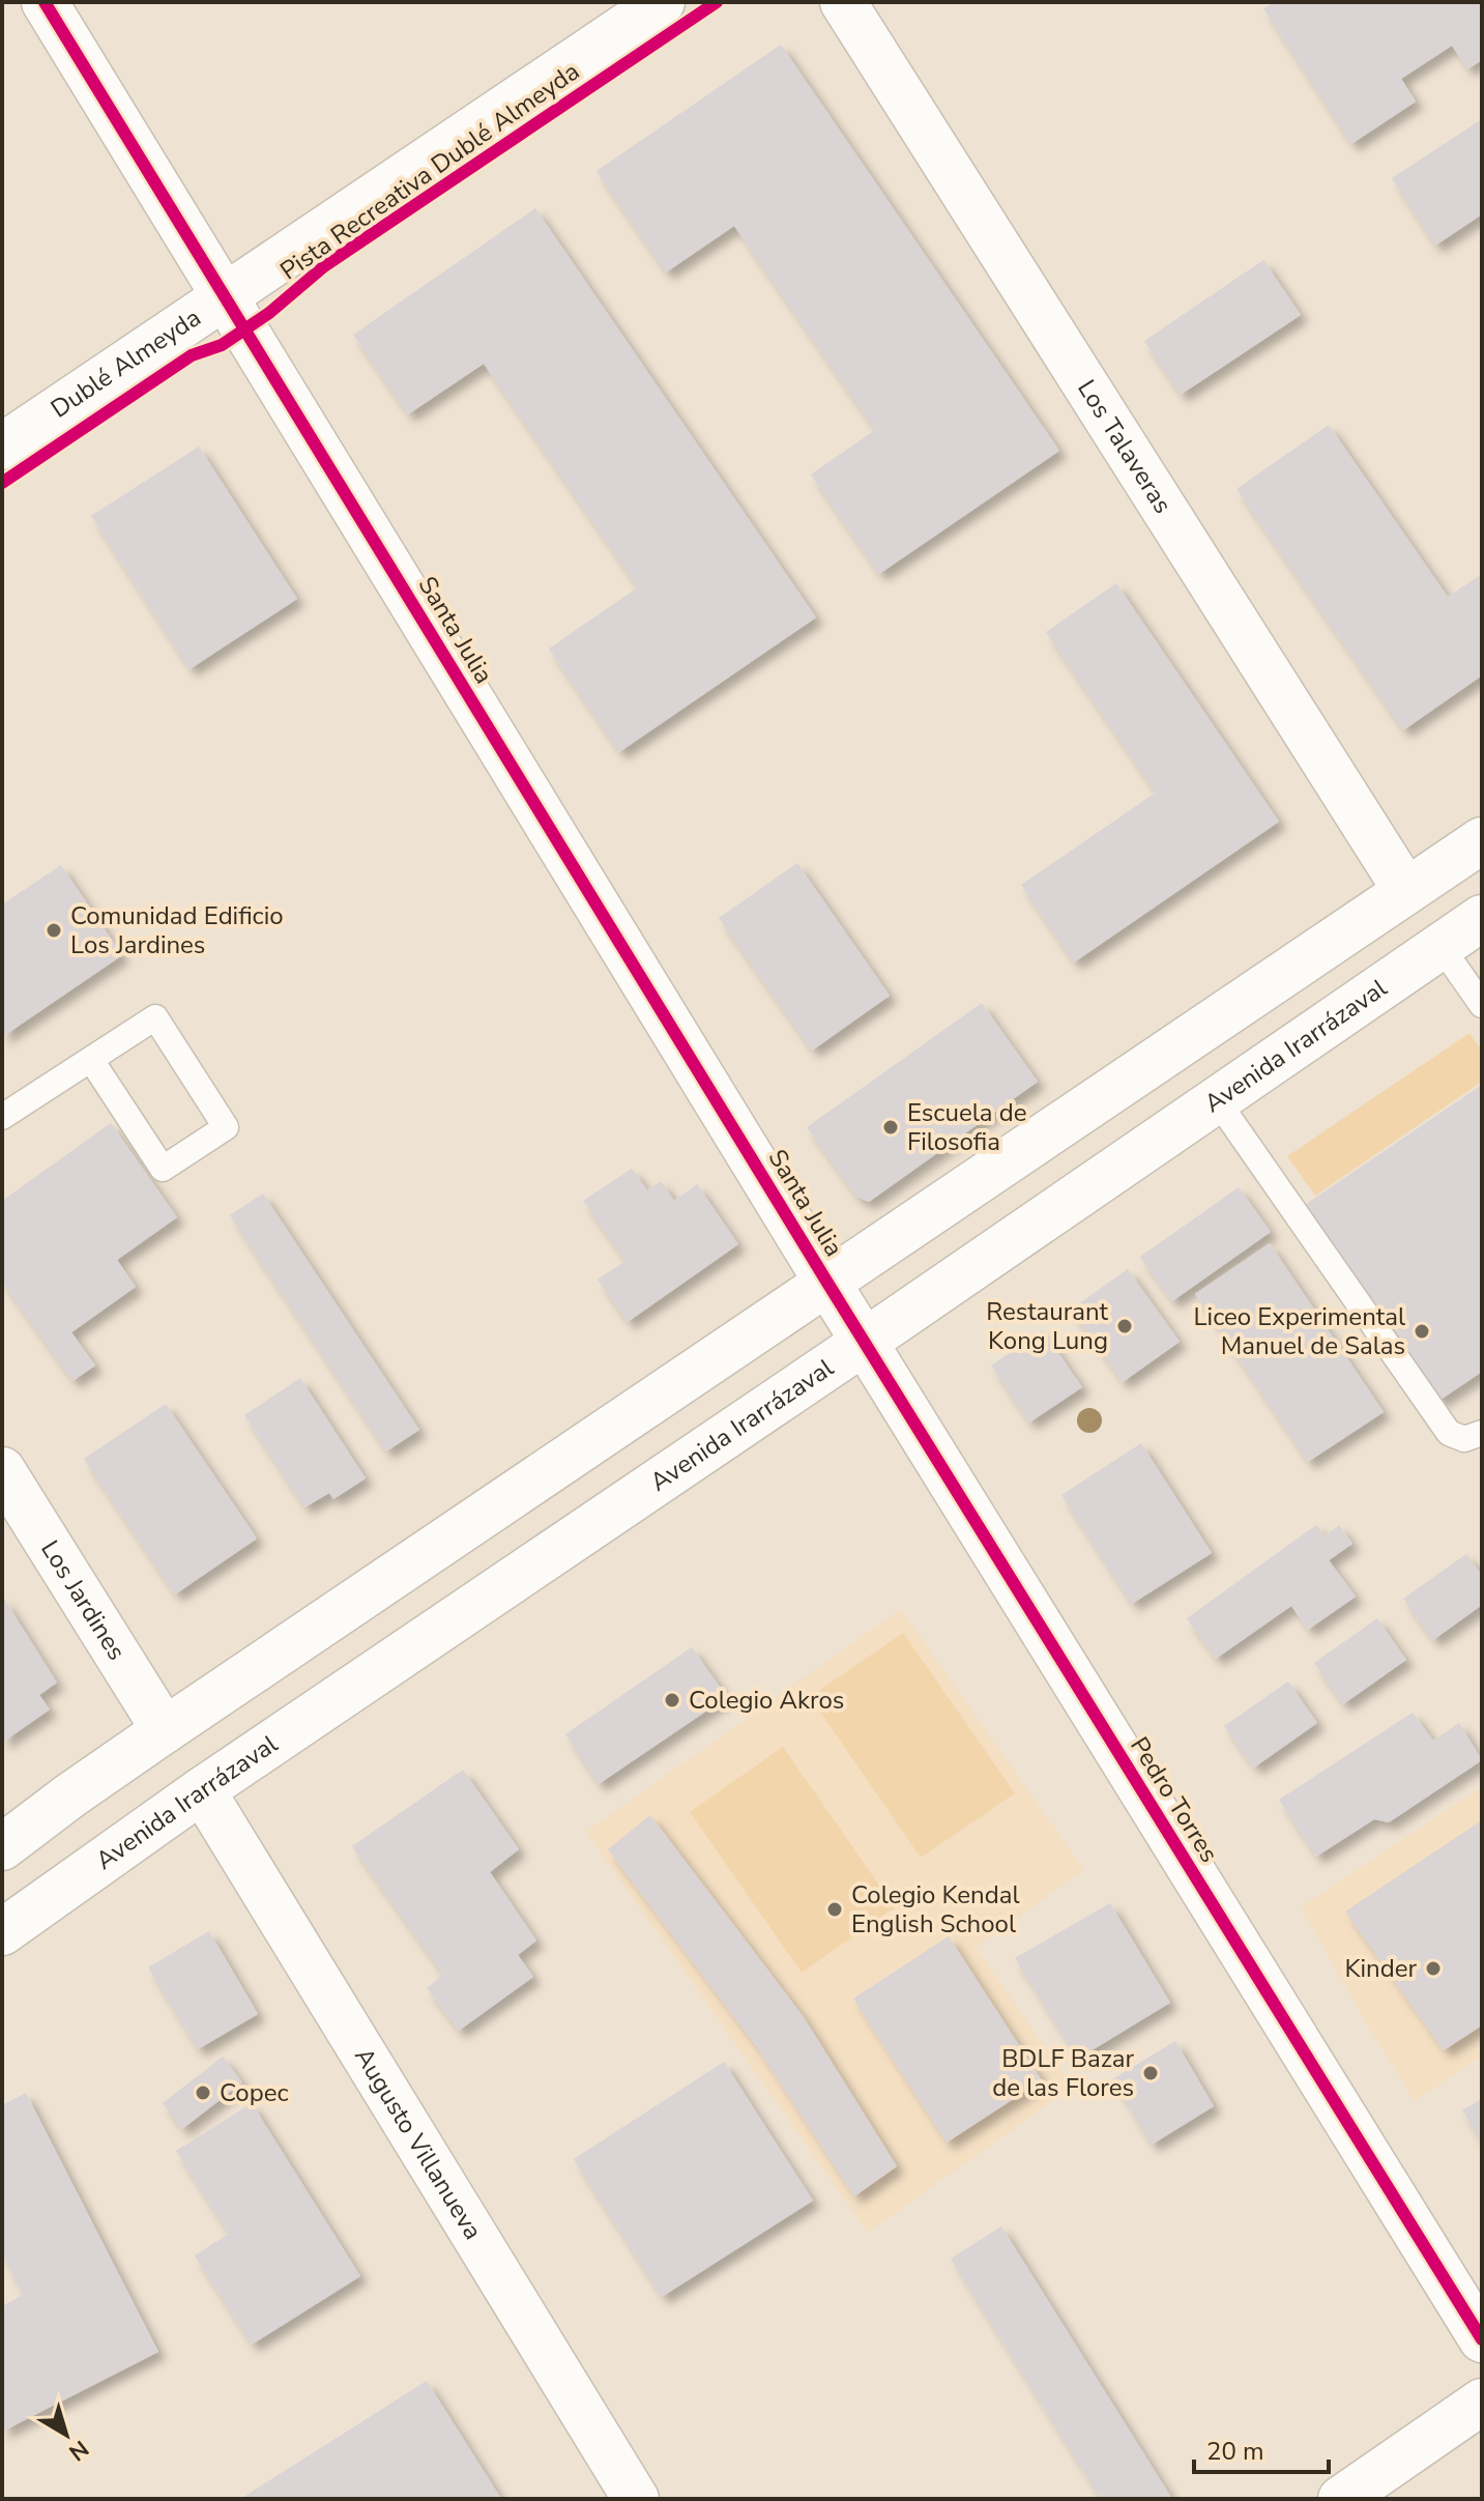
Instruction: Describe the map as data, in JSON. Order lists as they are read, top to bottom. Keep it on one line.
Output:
{"streets":{"street":["Dublé Almeyda","Los Talaveras","Santa Julia","Avenida Irarrázaval","Los Jardines","Pedro Torres","Augusto Villanueva"],"cycle path":["Pista Recreativa Dublé Almeyda"]},"crossings":[["Dublé Almeyda","Santa Julia"],["Santa Julia","Pedro Torres"],["Avenida Irarrázaval","Pedro Torres"],["Avenida Irarrázaval","Augusto Villanueva"]],"places":["Comunidad Edificio Los Jardines","Escuela de Filosofia","Restaurant Kong Lung","Liceo Experimental Manuel de Salas","Colegio Akros","Colegio Kendal English School","Kinder","BDLF Bazar de las Flores","Copec"],"scale_bar":"20 m","north":"bottom right"}
